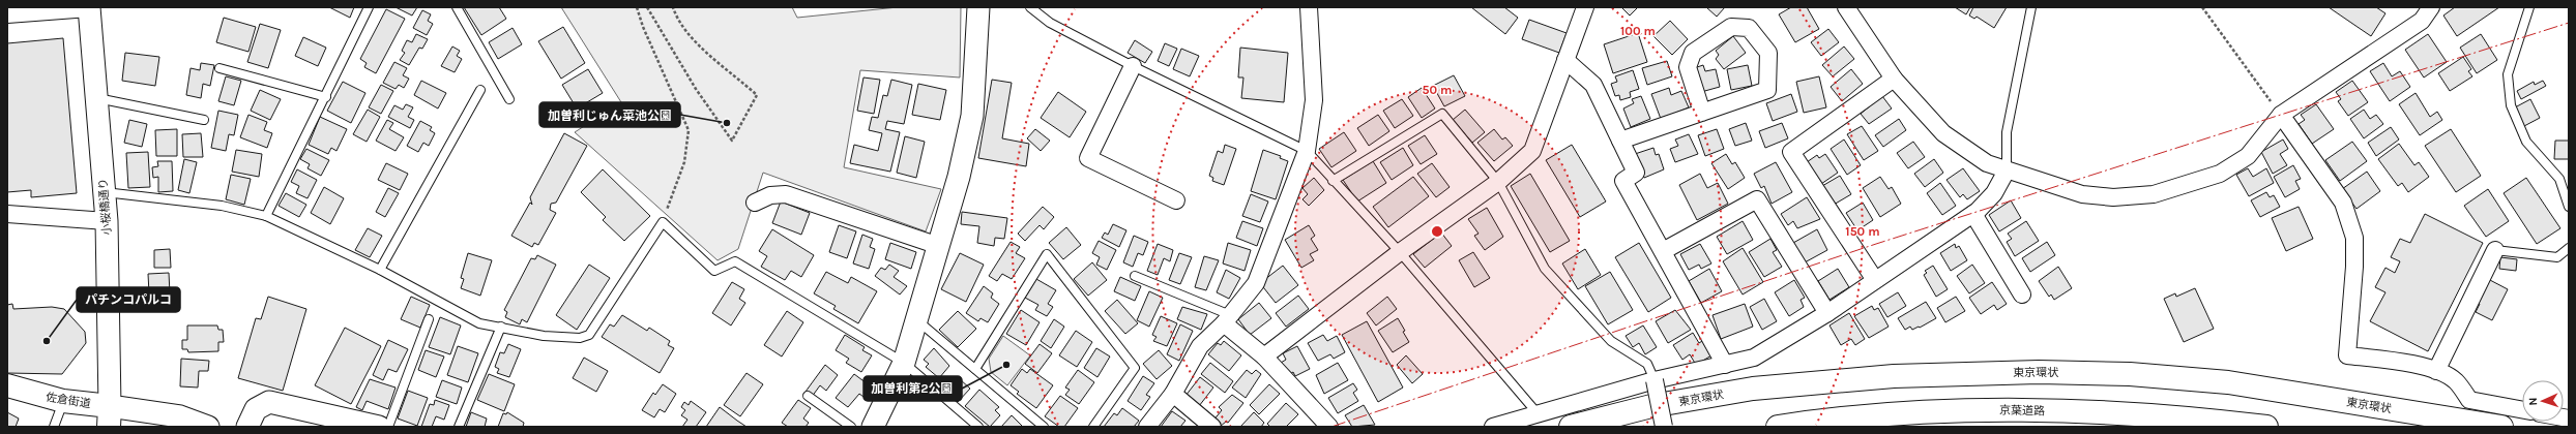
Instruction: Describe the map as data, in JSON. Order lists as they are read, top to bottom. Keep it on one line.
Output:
{"streets":{"highway":["東京環状","佐倉街道","京葉道路"],"street":["小桜橋通り"]},"crossings":[["小桜橋通り","佐倉街道"]],"places":["加曽利じゅん菜池公園","パチンコパルコ","加曽利第2公園"],"north":"left","rings":["100 m","50 m","150 m"]}
